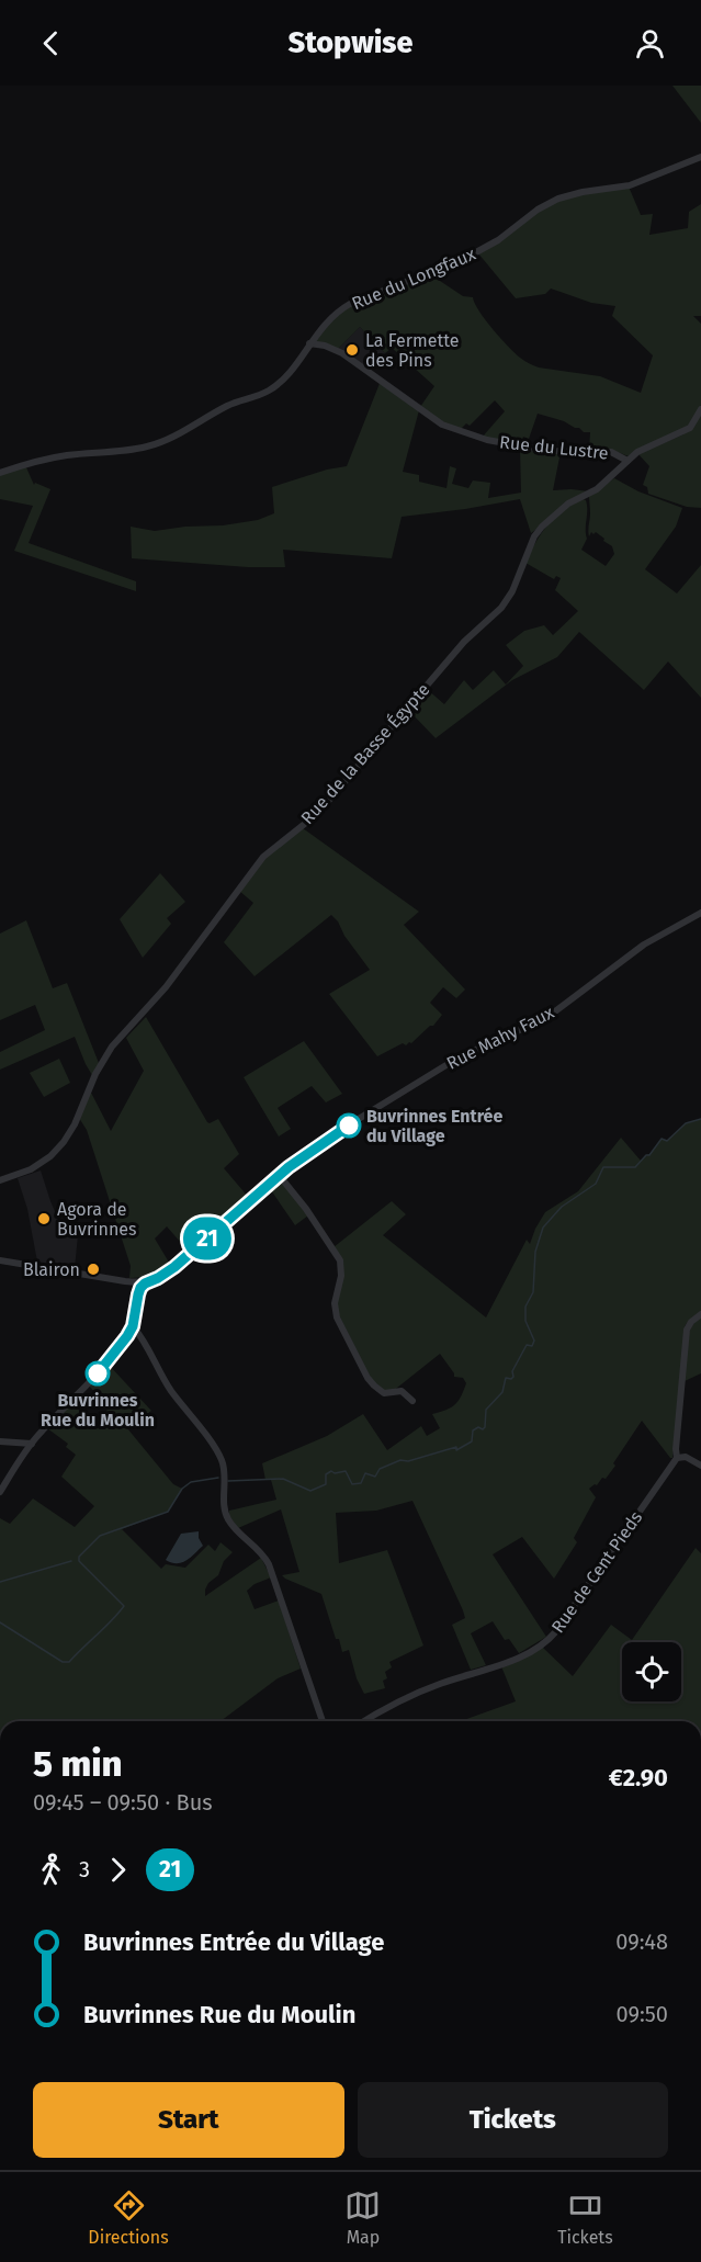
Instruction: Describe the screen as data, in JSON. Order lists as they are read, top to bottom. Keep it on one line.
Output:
{"streets":{"street":["Rue du Longfaux","Rue du Lustre","Rue de la Basse Égypte","Rue Mahy Faux","Rue de Cent Pieds"]},"crossings":[["Rue du Longfaux","Rue du Lustre"],["Rue du Lustre","Rue de la Basse Égypte"]],"places":["La Fermette des Pins","Buvrinnes Entrée du Village","Agora de Buvrinnes","Blairon","Buvrinnes Rue du Moulin"],"lines":["bus line 21"],"page":{"header":"Stopwise","on_map":"21","heading":["5 min","09:45 – 09:50 · Bus","€2.90"],"legs":["3","21"],"list":[{"name":"Buvrinnes Entrée du Village","value":"09:48"},{"name":"Buvrinnes Rue du Moulin","value":"09:50"}],"buttons":["Start","Tickets"],"tabs":["Directions","Map","Tickets"]}}
